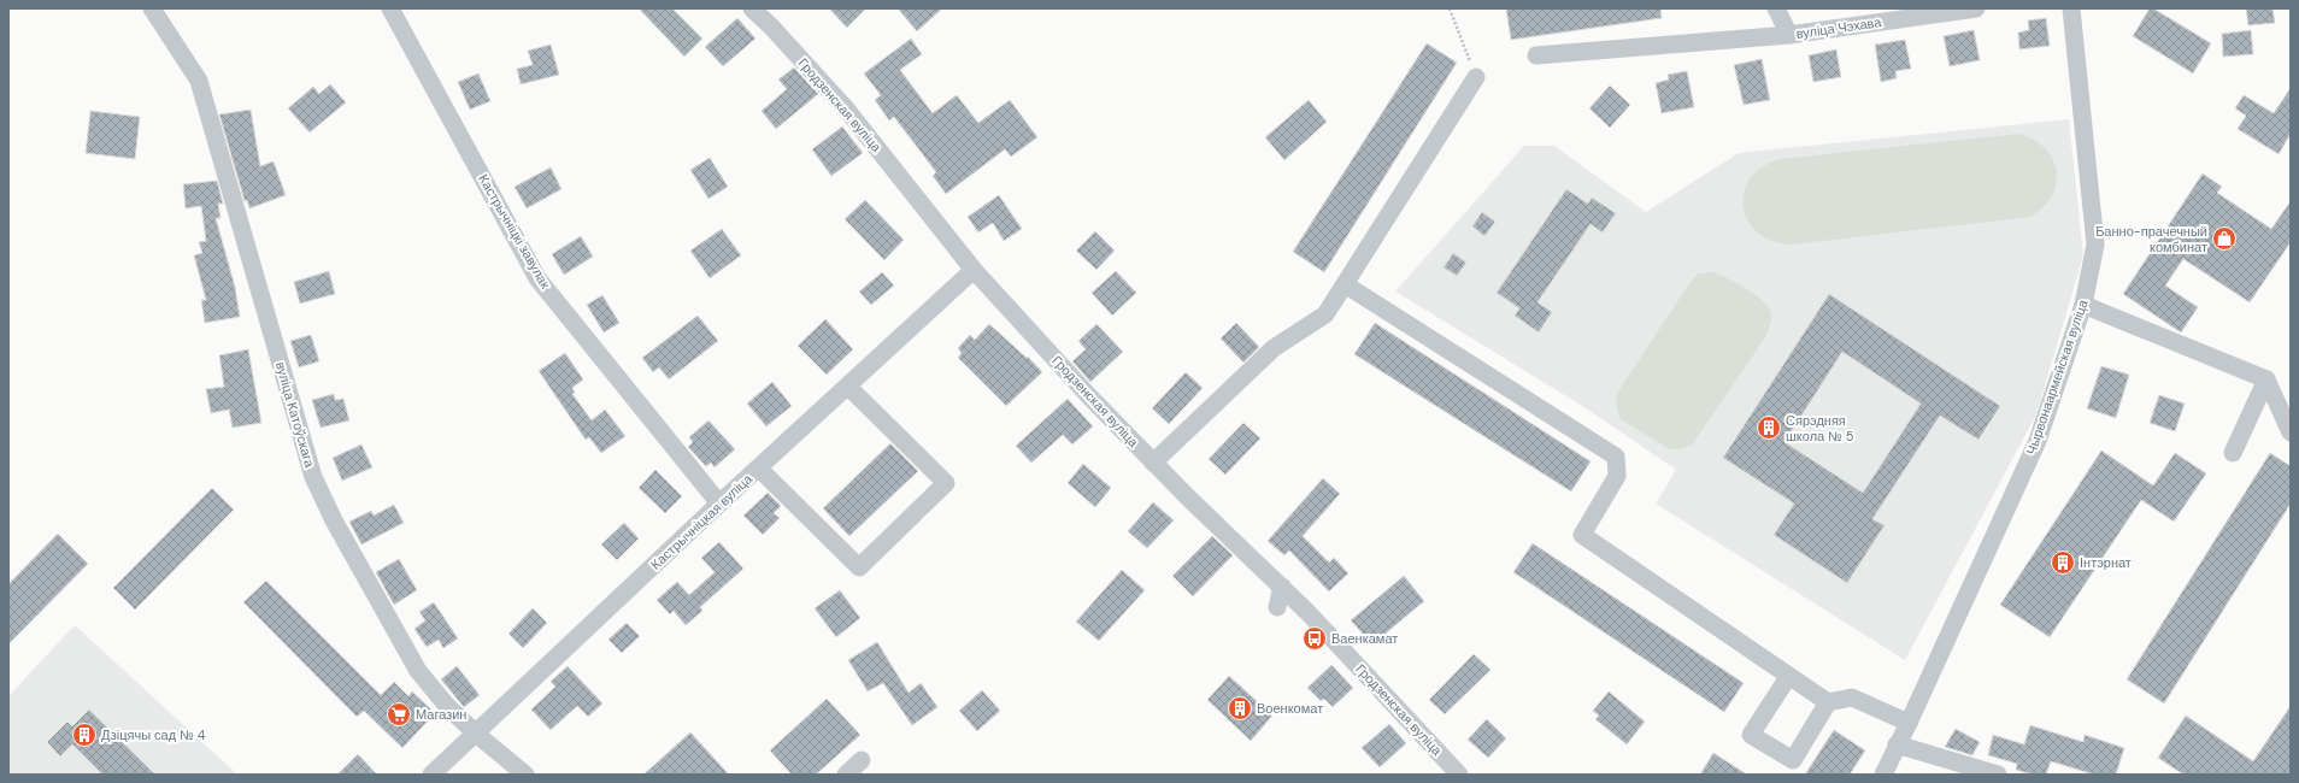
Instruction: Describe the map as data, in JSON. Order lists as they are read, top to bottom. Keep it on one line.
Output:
{"streets":{"street":["вуліца Чэхава","Гродзенская вуліца","Кастрычніцкі завулак","Чырвонаармейская вуліца","вуліца Катоўскага","Кастрычніцкая вуліца"]},"crossings":[["Гродзенская вуліца","Кастрычніцкая вуліца"],["Кастрычніцкі завулак","Кастрычніцкая вуліца"],["вуліца Катоўскага","Кастрычніцкая вуліца"]],"places":{"shop":["Банно-прачечный комбинат"],"building":["Сярэдняя школа № 5","Інтэрнат","Военкомат","Дзіцячы сад № 4"],"bus stop":["Ваенкамат"],"supermarket":["Магазин"]}}
